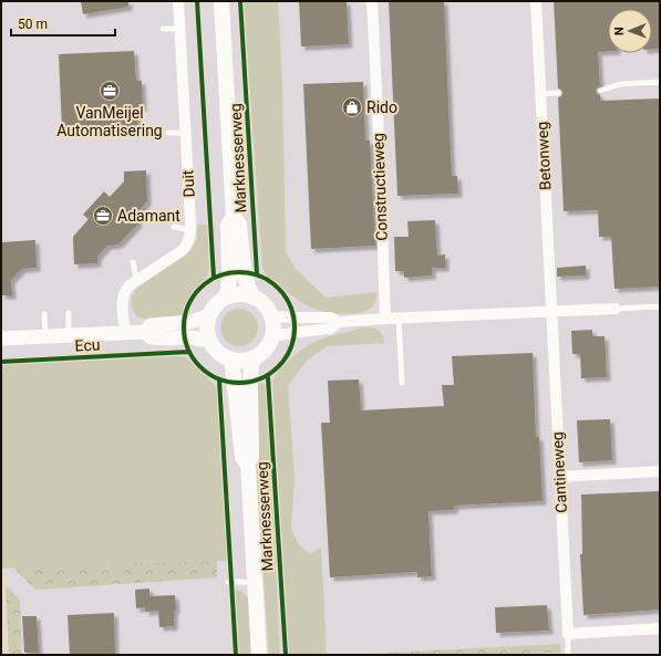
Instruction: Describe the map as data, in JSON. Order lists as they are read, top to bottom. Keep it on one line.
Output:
{"streets":{"main road":["Marknesserweg"],"street":["Betonweg","Duit","Constructieweg","Ecu","Cantineweg"]},"crossings":[["Betonweg","Cantineweg"],["Marknesserweg","Ecu"],["Duit","Ecu"]],"places":{"office":["VanMeijel Automatisering","Adamant"],"shop":["Rido"]},"scale_bar":"50 m","north":"left"}
